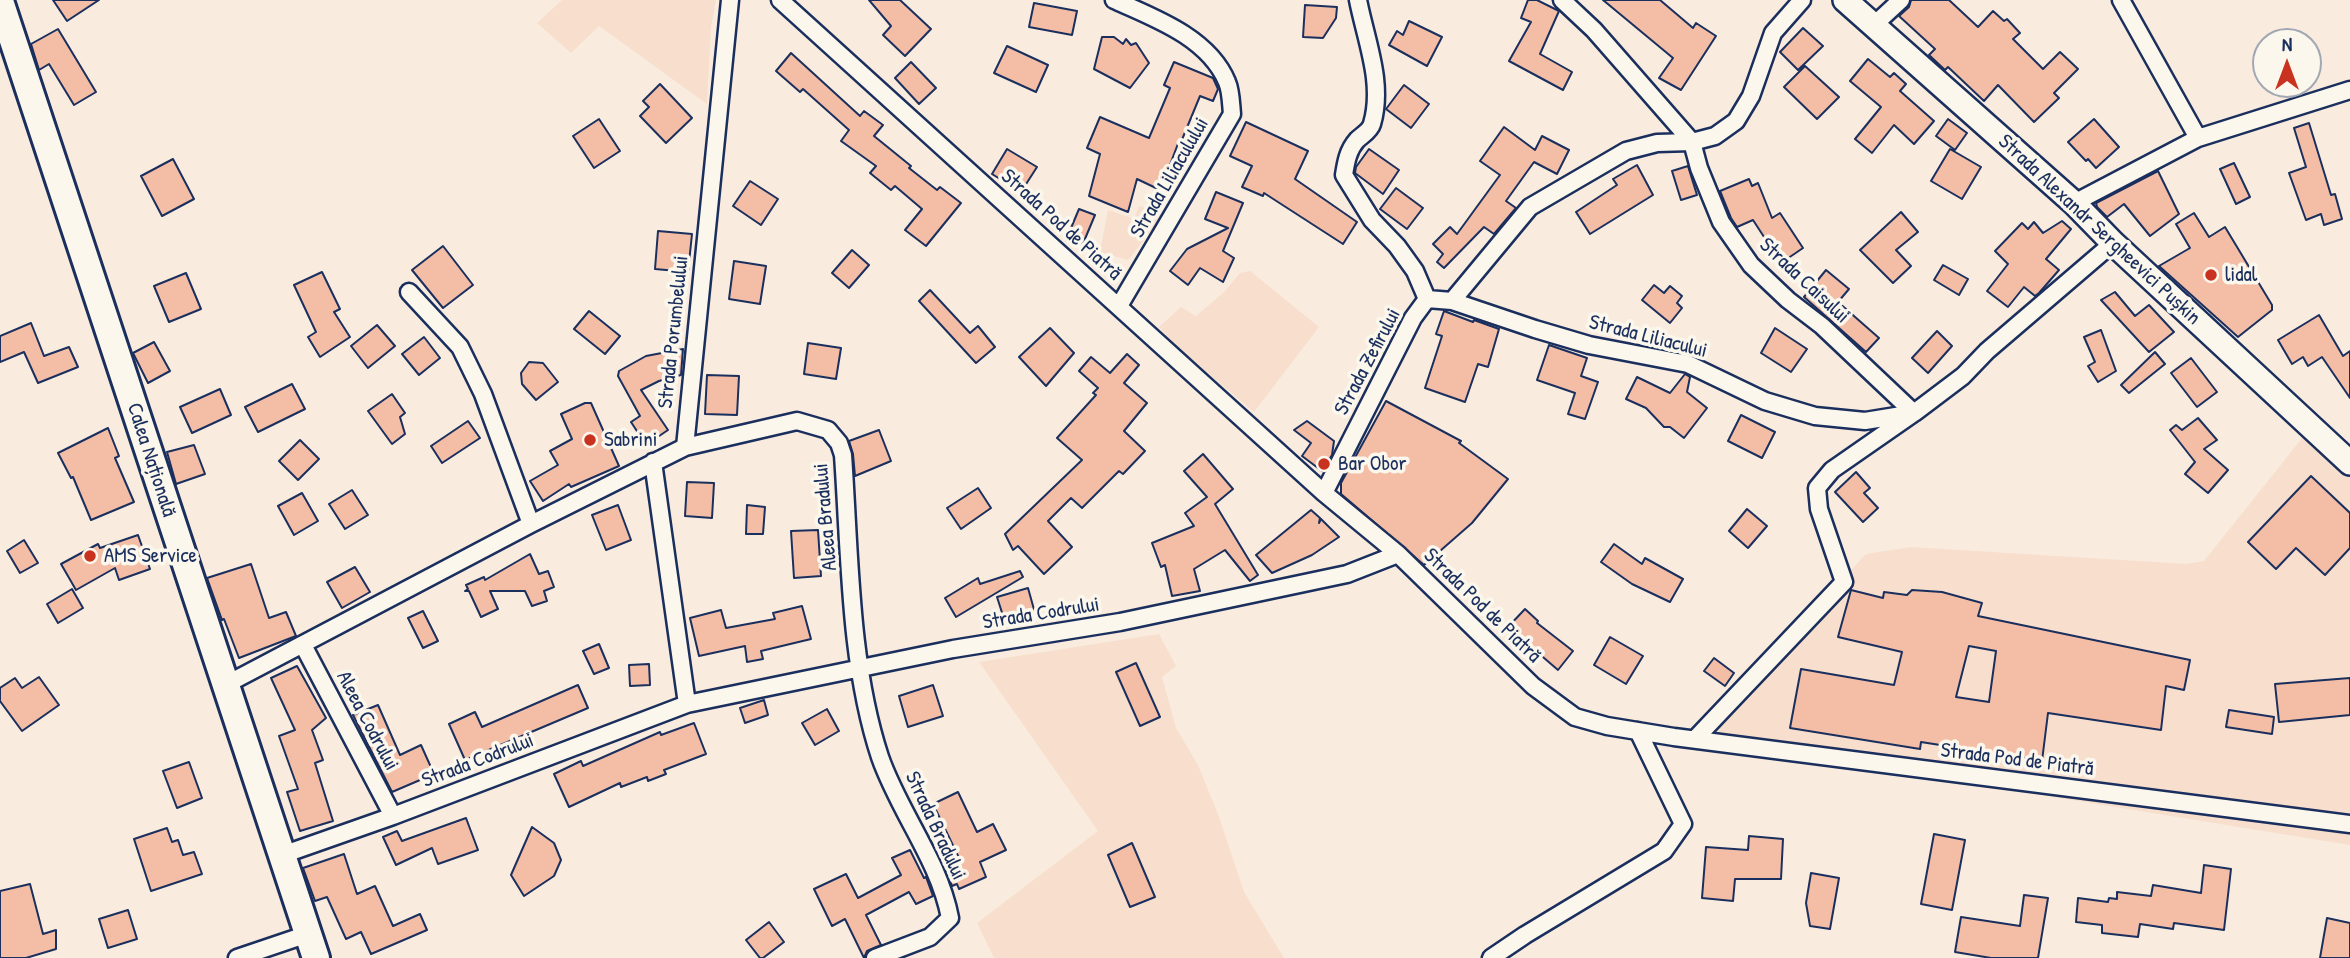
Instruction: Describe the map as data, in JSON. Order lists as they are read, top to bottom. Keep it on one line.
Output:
{"streets":{"main road":["Calea Națională"],"street":["Strada Liliaculului","Strada Pod de Piatră","Strada Alexandr Sergheevici Pușkin","Strada Caisului","Strada Porumbelului","Strada Liliacului","Strada Zefirului","Aleea Bradului","Strada Codrului","Aleea Codrului","Strada Bradului"]},"crossings":[["Strada Liliaculului","Strada Pod de Piatră"],["Strada Pod de Piatră","Strada Liliacului"],["Strada Pod de Piatră","Strada Zefirului"],["Strada Pod de Piatră","Strada Codrului"],["Strada Alexandr Sergheevici Pușkin","Strada Liliacului"],["Strada Caisului","Strada Liliacului"],["Strada Porumbelului","Aleea Bradului"],["Strada Liliacului","Strada Zefirului"],["Calea Națională","Strada Codrului"],["Aleea Bradului","Strada Codrului"],["Aleea Bradului","Strada Bradului"],["Strada Codrului","Aleea Codrului"],["Strada Codrului","Strada Bradului"]],"places":["lidal","Sabrini","Bar Obor","AMS Service"],"north":"top"}
